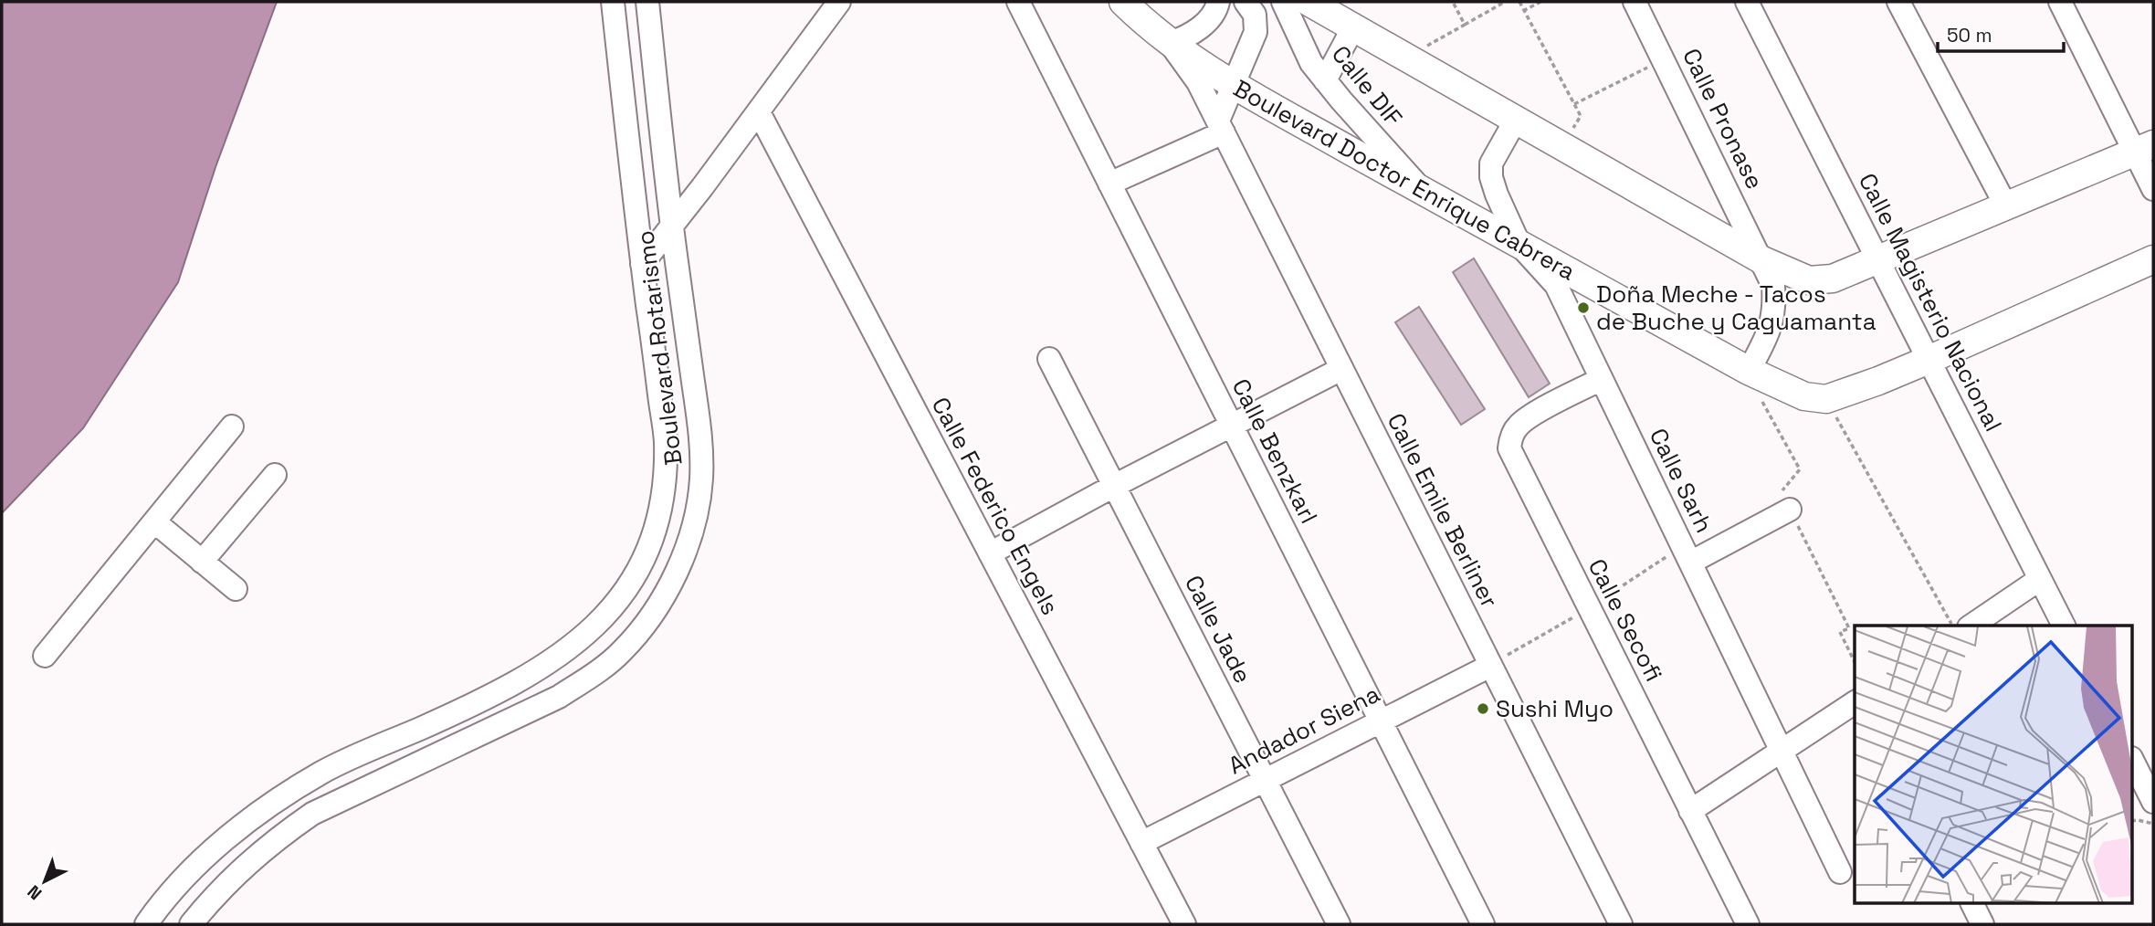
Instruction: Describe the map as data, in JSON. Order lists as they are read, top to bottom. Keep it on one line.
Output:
{"streets":{"main road":["Boulevard Doctor Enrique Cabrera"],"street":["Calle DIF","Calle Pronase","Calle Magisterio Nacional","Boulevard Rotarismo","Calle Benzkarl","Calle Sarh","Calle Federico Engels","Calle Emile Berliner","Calle Secofi","Calle Jade","Andador Siena"]},"crossings":[["Calle DIF","Boulevard Doctor Enrique Cabrera"],["Calle Pronase","Boulevard Doctor Enrique Cabrera"],["Boulevard Doctor Enrique Cabrera","Calle Sarh"],["Boulevard Doctor Enrique Cabrera","Calle Emile Berliner"],["Calle Benzkarl","Andador Siena"],["Calle Sarh","Calle Secofi"],["Calle Federico Engels","Andador Siena"],["Calle Emile Berliner","Andador Siena"],["Calle Jade","Andador Siena"]],"places":["Doña Meche - Tacos de Buche y Caguamanta","Sushi Myo"],"scale_bar":"50 m","north":"bottom left"}
